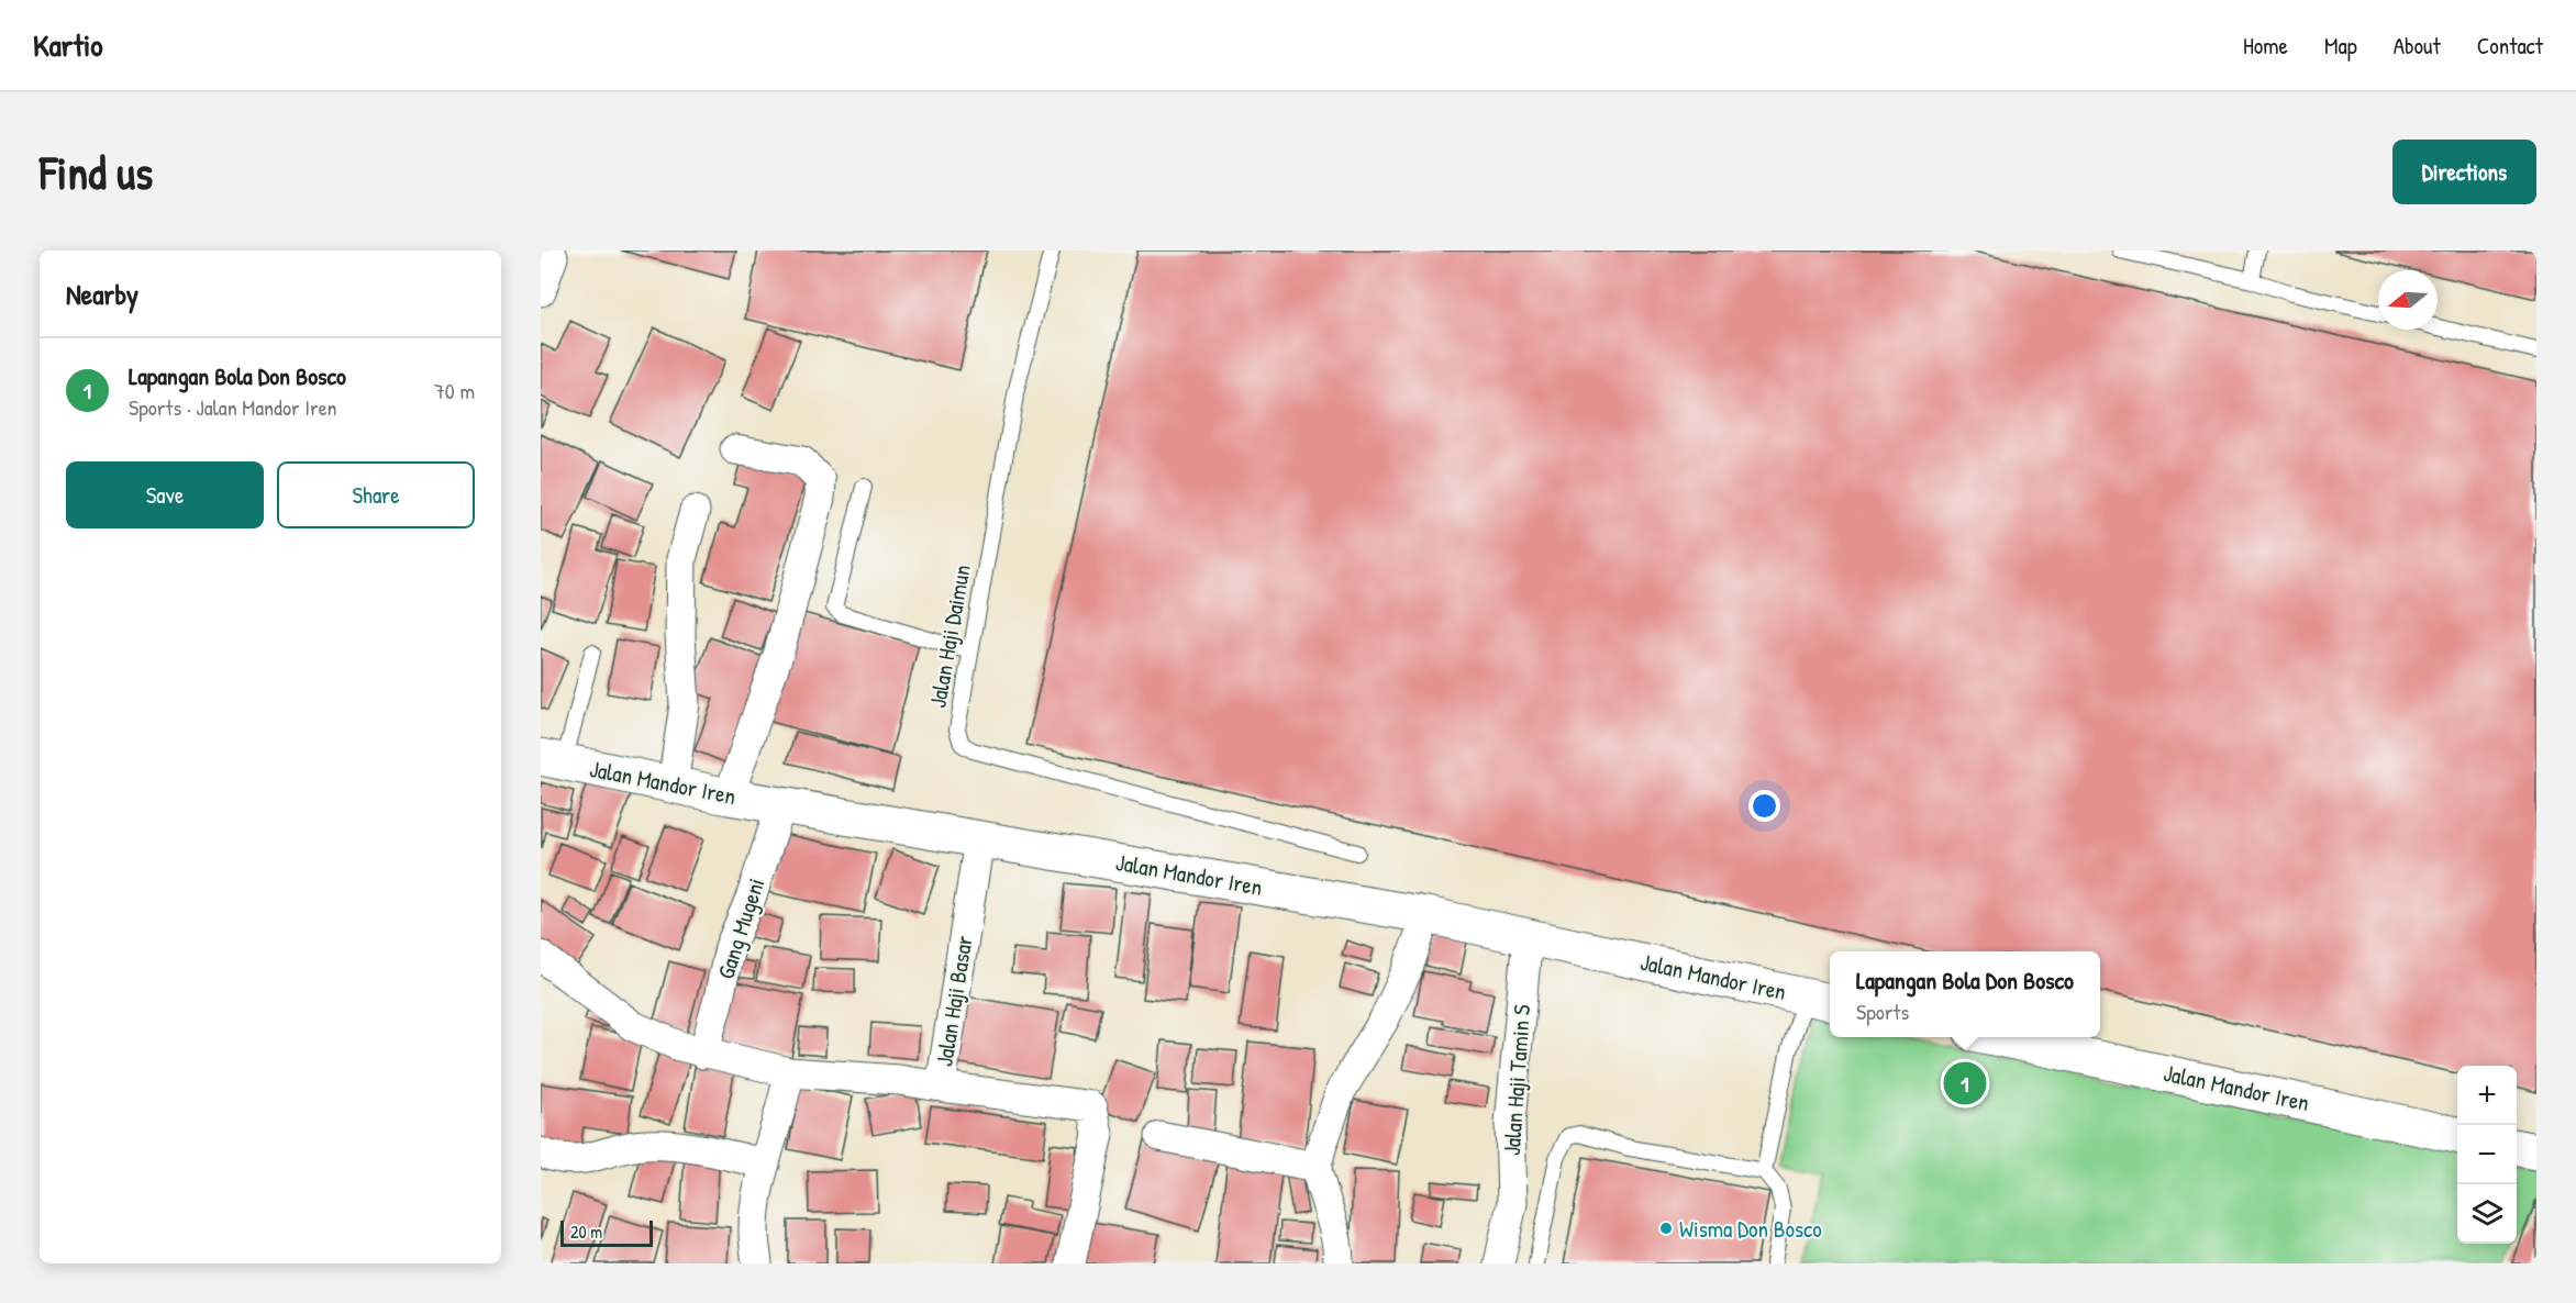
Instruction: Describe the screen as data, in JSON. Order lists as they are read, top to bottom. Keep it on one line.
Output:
{"streets":{"street":["Jalan Mandor Iren","Gang Mugeni","Jalan Haji Basar","Jalan Haji Tamin S"],"lane":["Jalan Haji Daimun"]},"crossings":[["Jalan Mandor Iren","Gang Mugeni"],["Jalan Mandor Iren","Jalan Haji Basar"],["Jalan Mandor Iren","Jalan Haji Tamin S"]],"places":["Wisma Don Bosco"],"scale_bar":"20 m","north":"left","page":{"header":"Kartio","nav":["Home","Map","About","Contact"],"buttons":["Directions",["Save","Share"]],"title":"Find us","heading":"Nearby","list":[{"mark":"1","name":"Lapangan Bola Don Bosco","note":"Sports · Jalan Mandor Iren","value":"70 m"}],"popup":["Lapangan Bola Don Bosco","Sports"],"pins":"1","map_buttons":["+","−"],"scale":"20 m"}}
